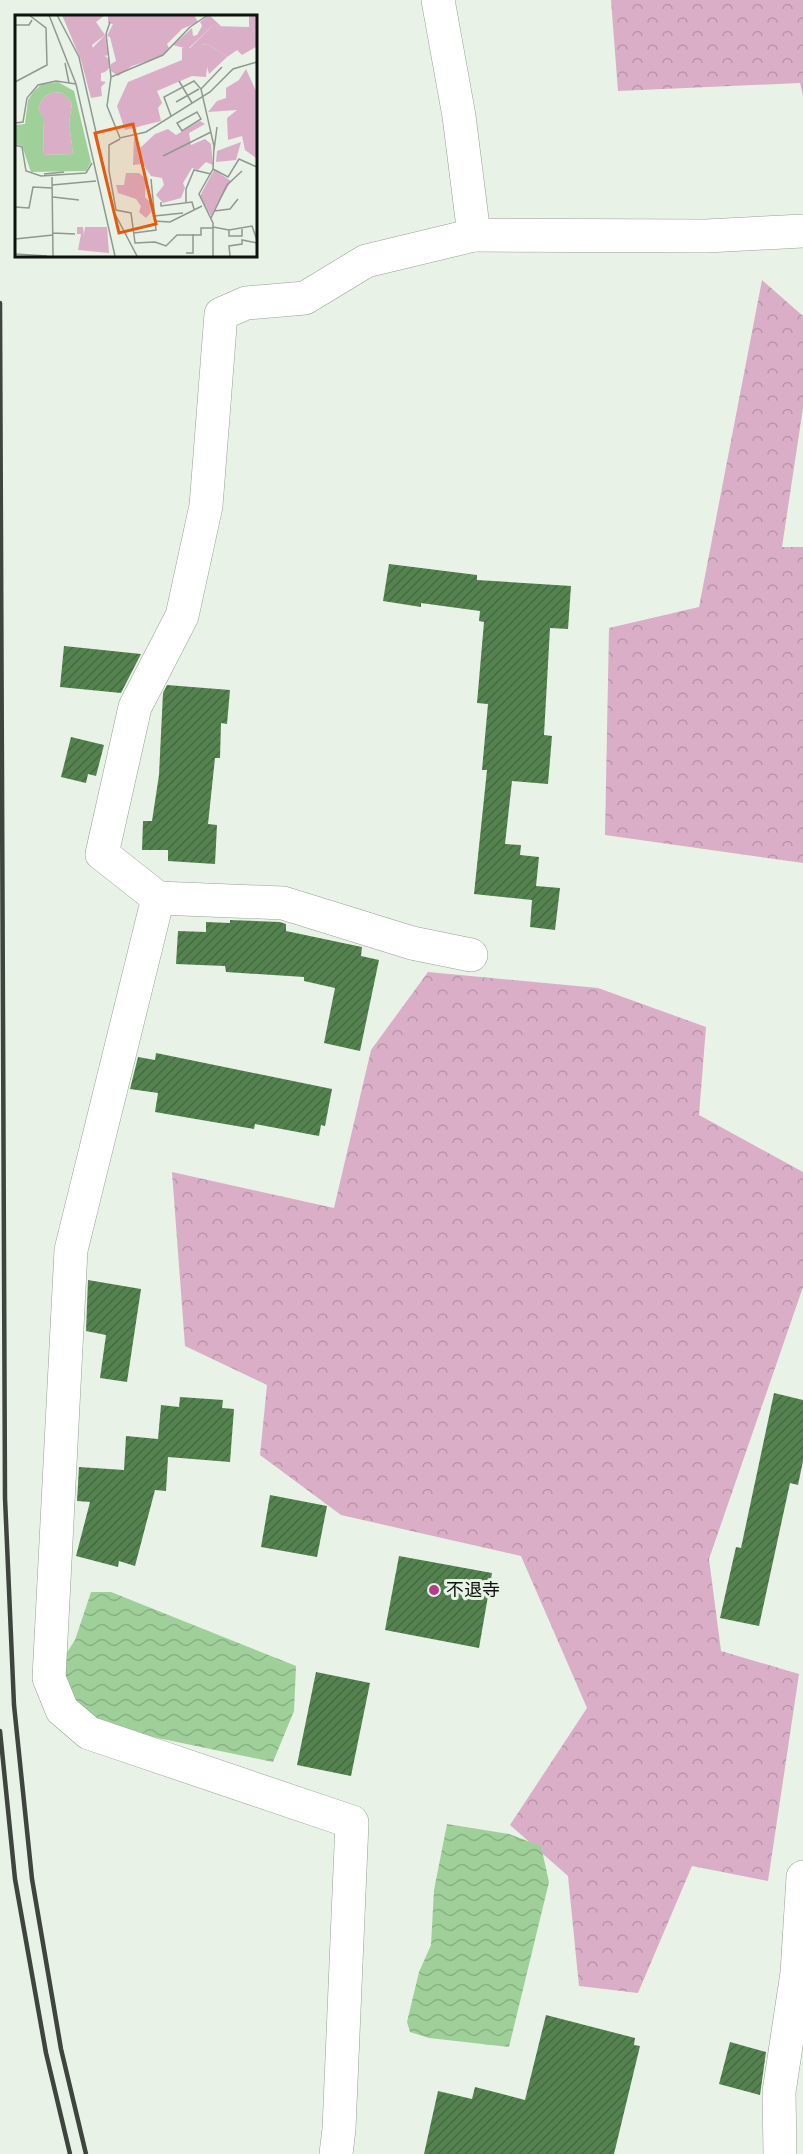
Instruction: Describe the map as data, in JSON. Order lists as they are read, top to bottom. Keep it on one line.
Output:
{"places":["不退寺"]}
